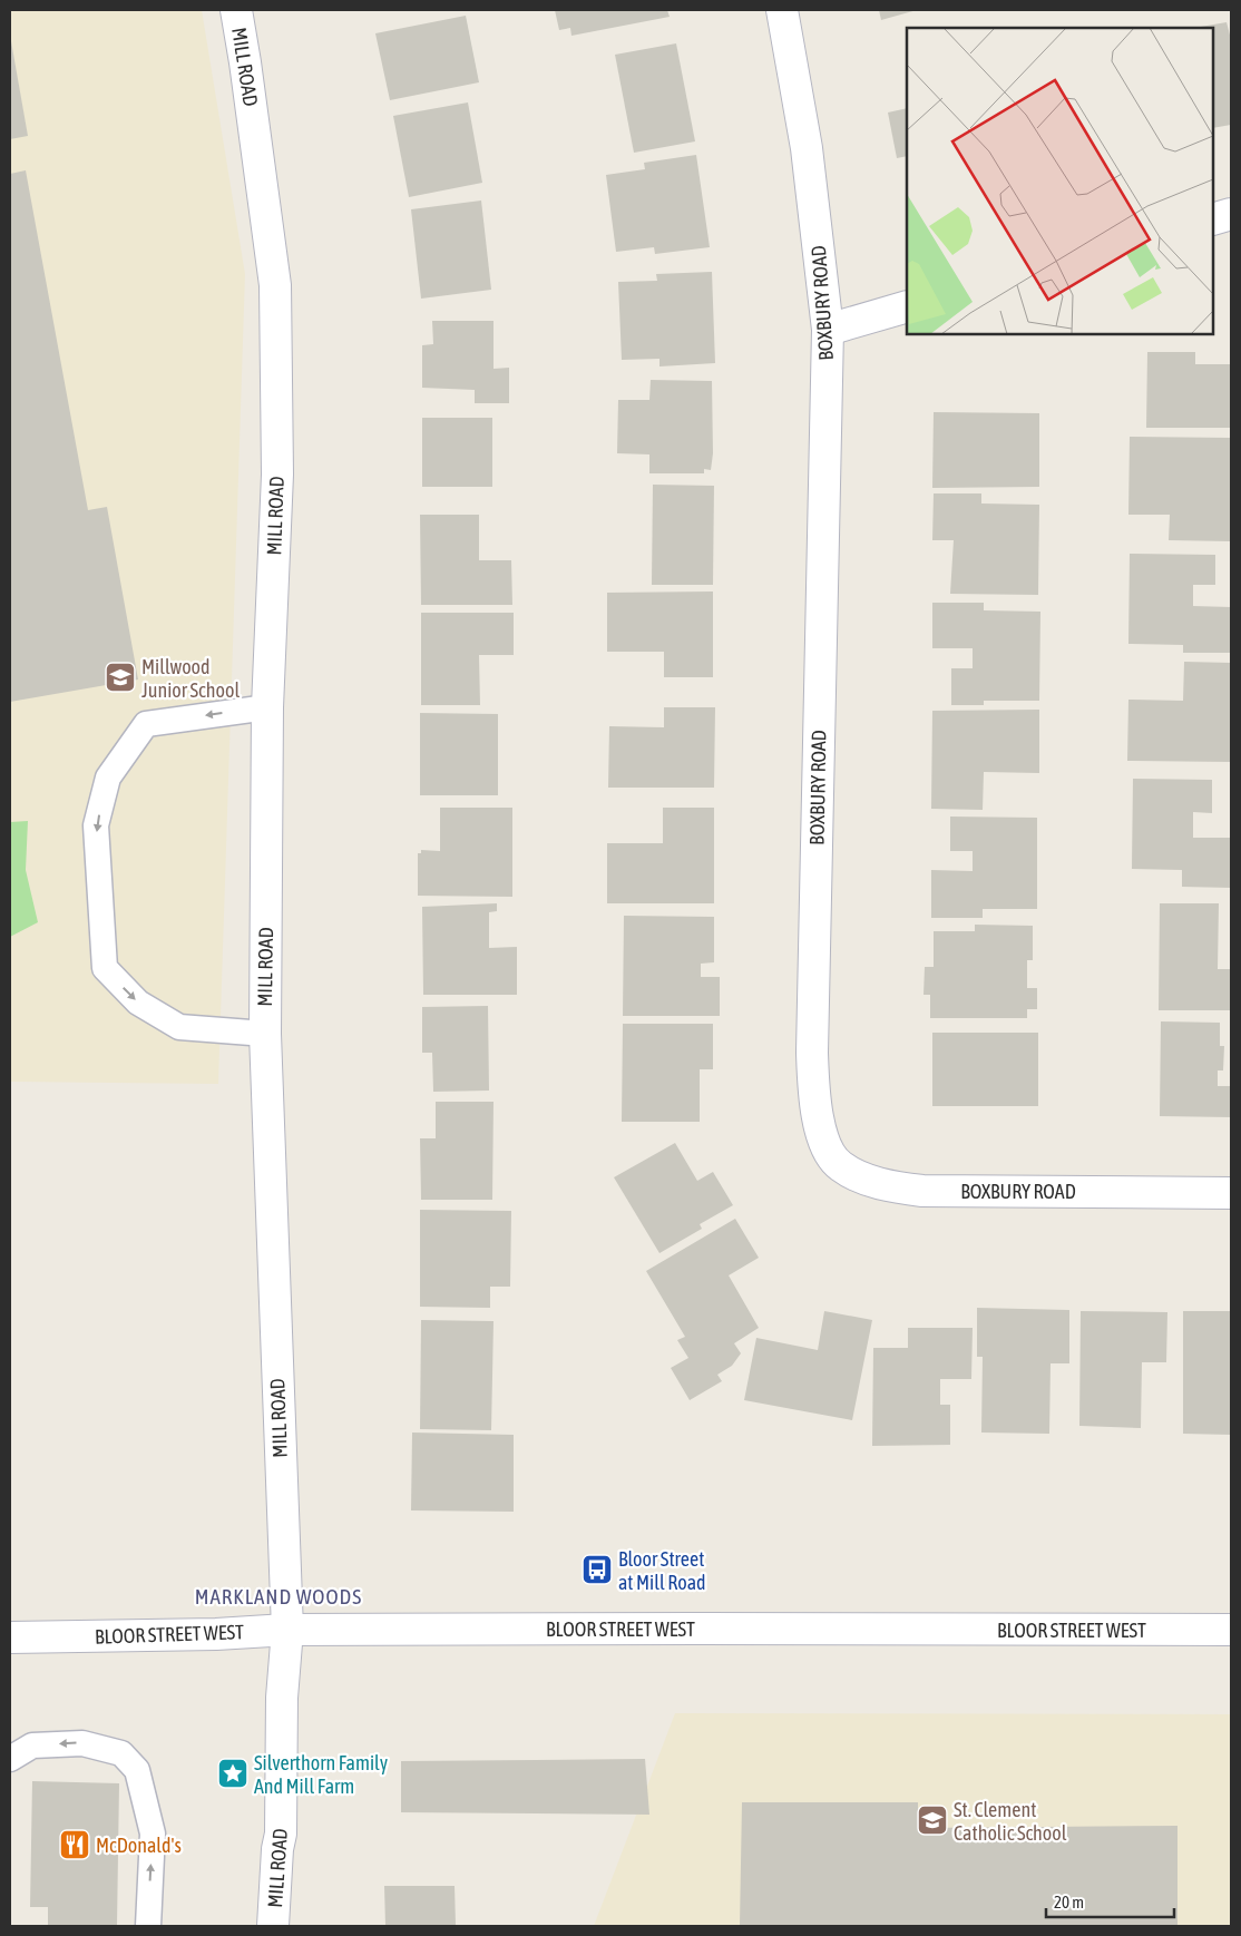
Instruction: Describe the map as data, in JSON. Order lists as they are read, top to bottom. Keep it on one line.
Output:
{"streets":{"street":["MILL ROAD","BOXBURY ROAD","BLOOR STREET WEST"]},"crossings":[["MILL ROAD","BLOOR STREET WEST"]],"districts":["MARKLAND WOODS"],"places":{"school or university":["Millwood Junior School","St. Clement Catholic School"],"bus stop":["Bloor Street at Mill Road"],"place":["Silverthorn Family And Mill Farm"],"restaurant":["McDonald's"]},"scale_bar":"20 m"}
